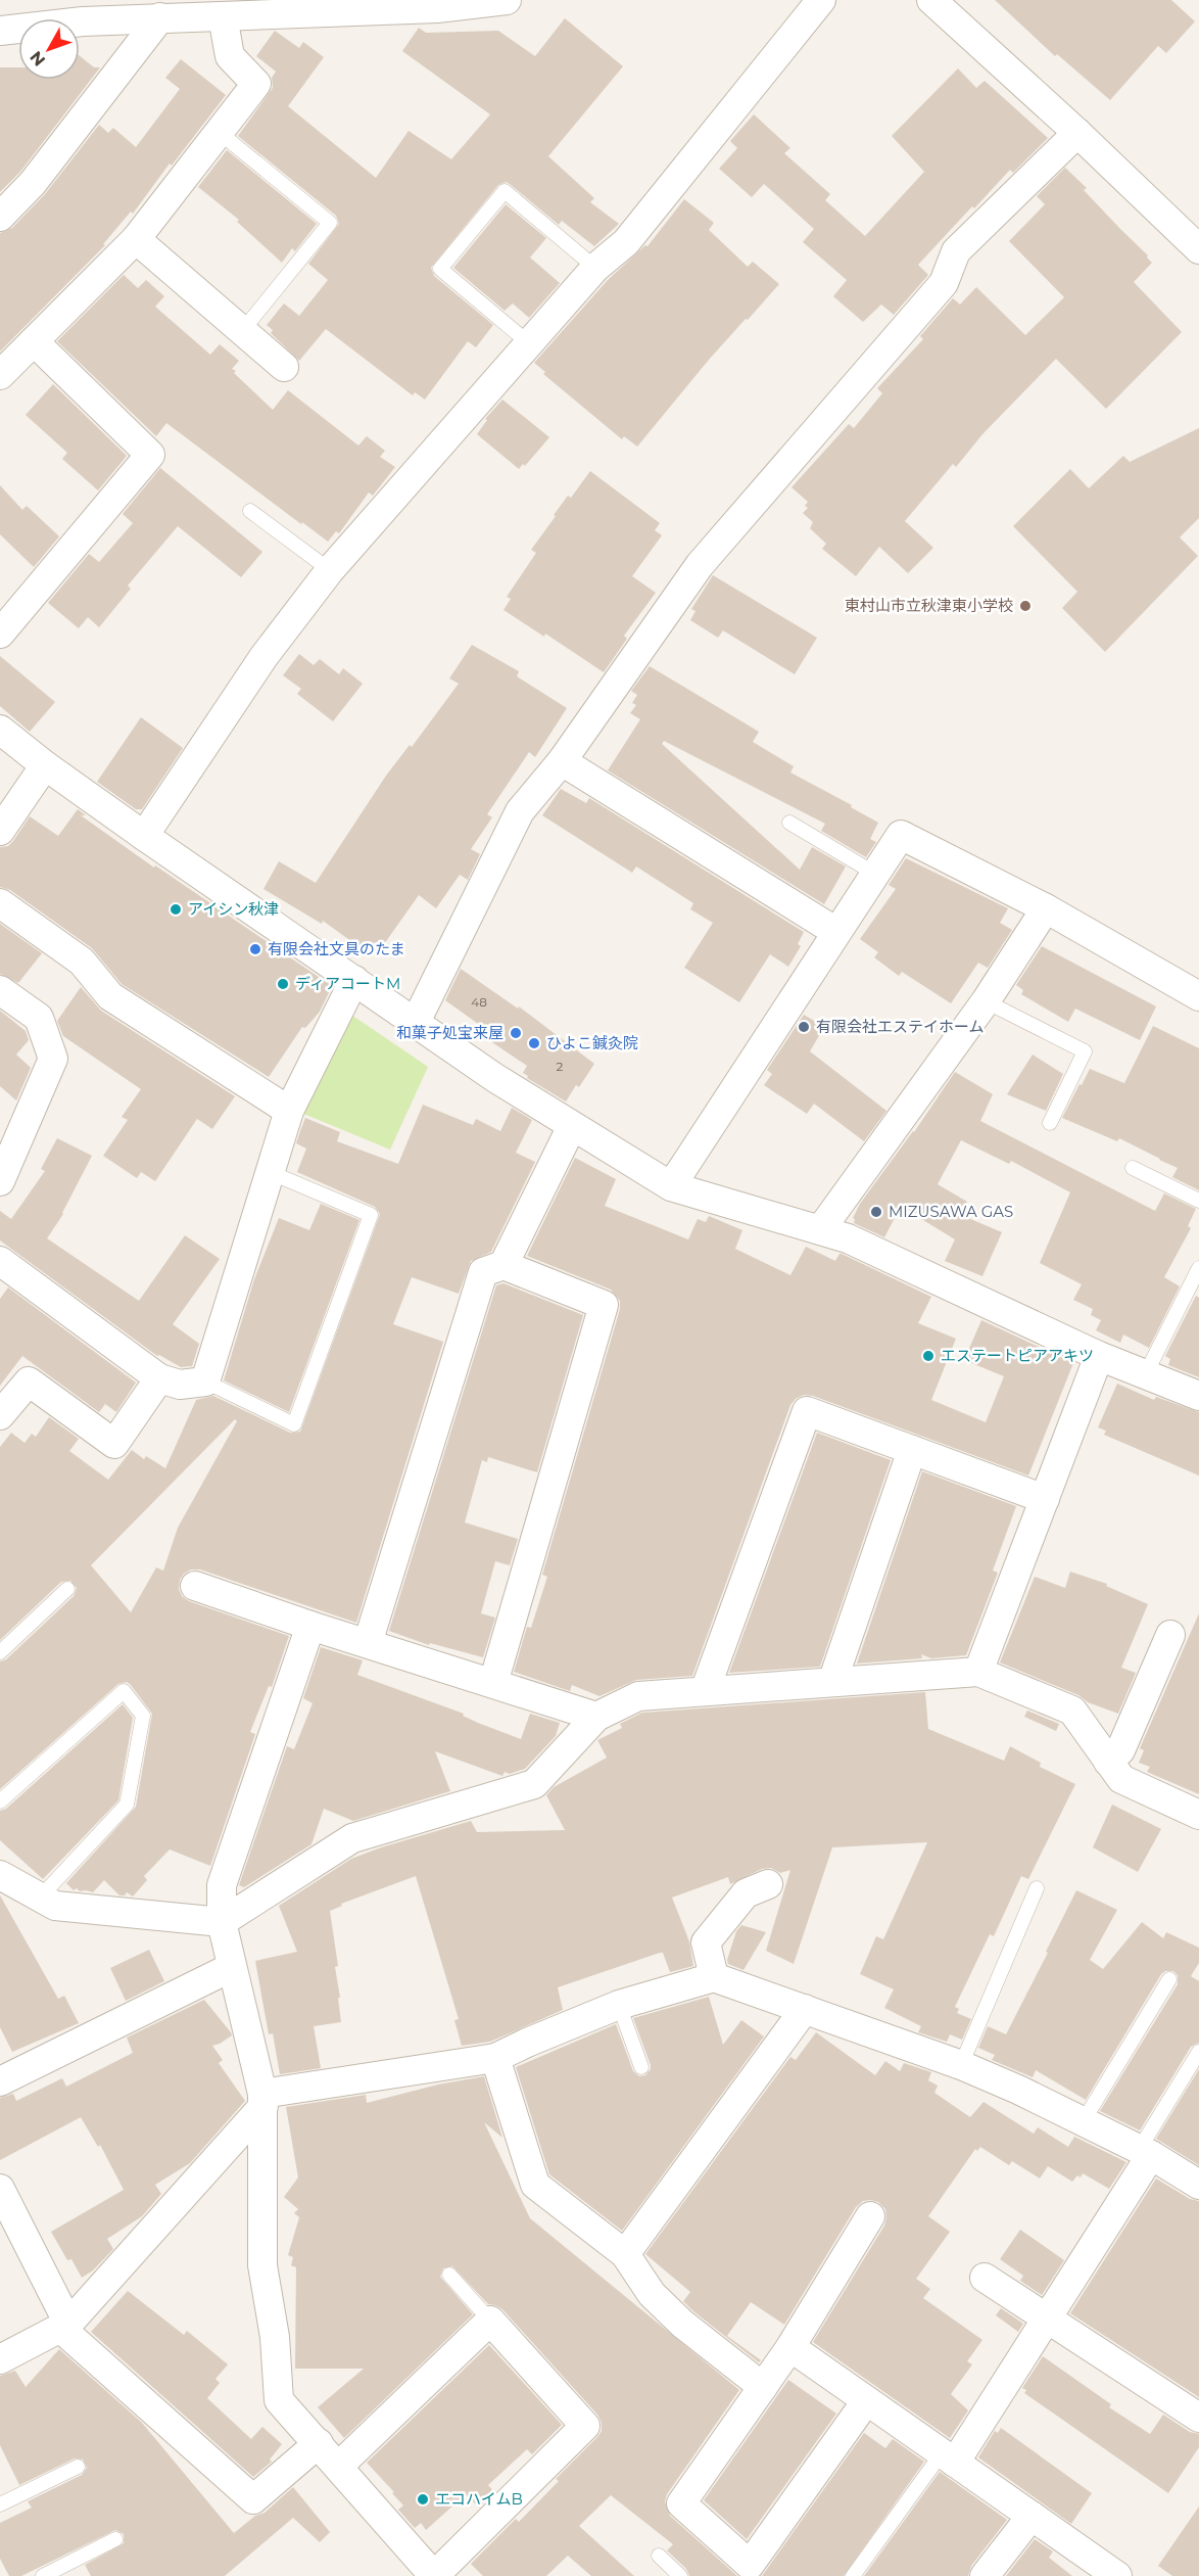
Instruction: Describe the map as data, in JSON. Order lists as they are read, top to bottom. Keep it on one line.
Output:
{"places":["東村山市立秋津東小学校","アイシン秋津","有限会社文具のたま","ディアコートM","有限会社エステイホーム","和菓子処宝来屋","ひよこ鍼灸院","MIZUSAWA GAS","エステートピアアキツ","エコハイムB"],"house_numbers":["48","2"],"north":"bottom left"}
